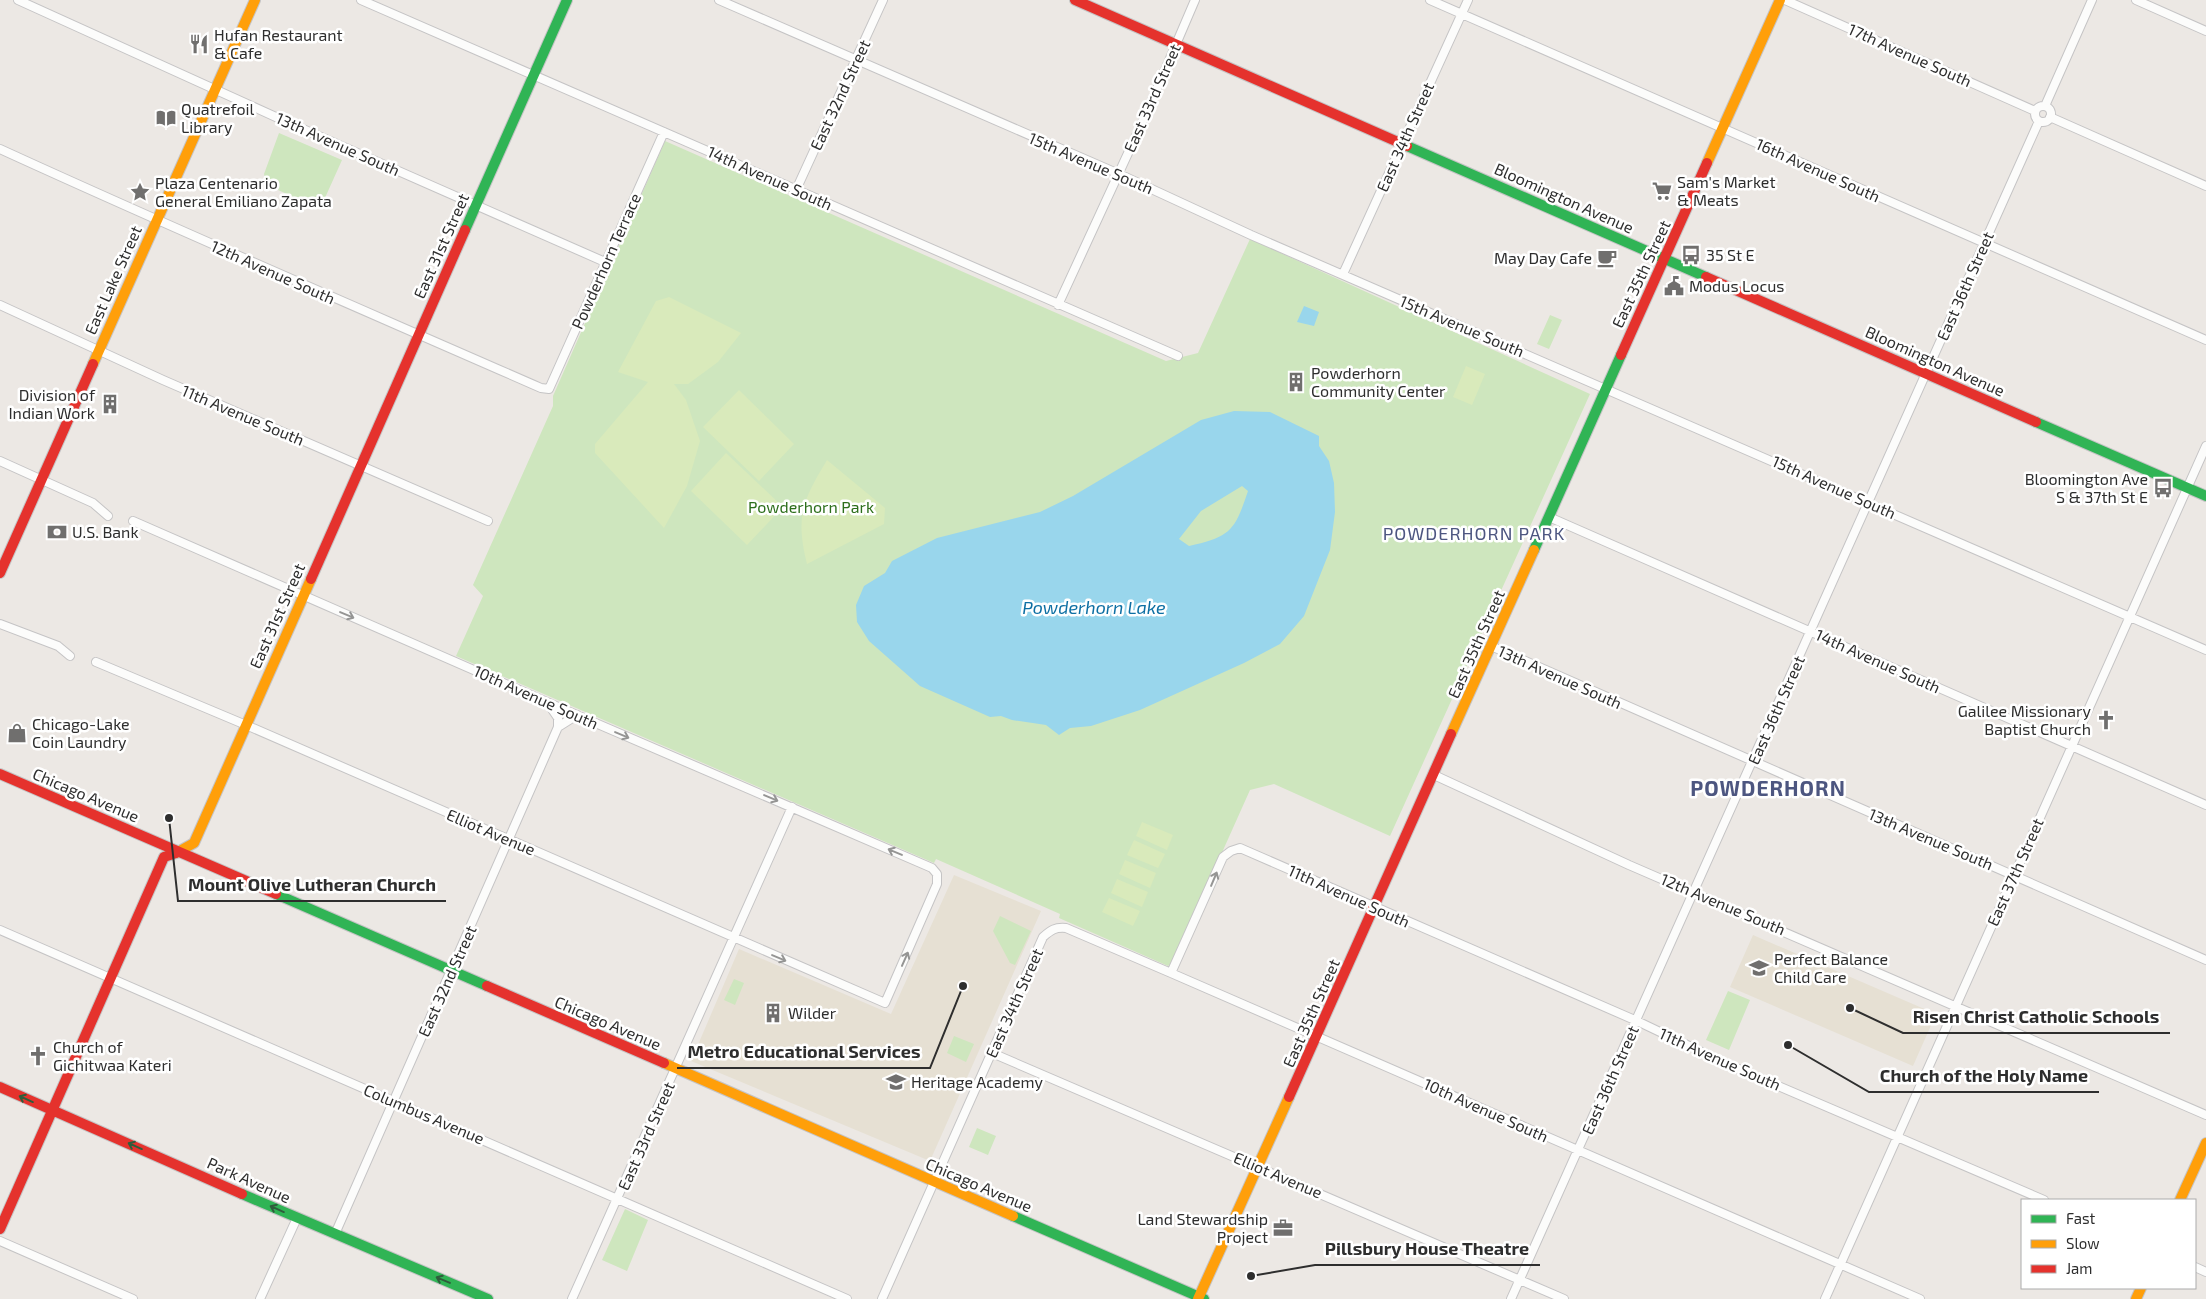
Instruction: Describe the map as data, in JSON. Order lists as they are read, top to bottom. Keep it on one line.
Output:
{"streets":{"street":["17th Avenue South","East 32nd Street","East 33rd Street","East 34th Street","13th Avenue South","15th Avenue South","16th Avenue South","14th Avenue South","Bloomington Avenue","East 31st Street","Powderhorn Terrace","12th Avenue South","East 35th Street","East Lake Street","East 36th Street","11th Avenue South","10th Avenue South","Chicago Avenue","Elliot Avenue","East 37th Street","Columbus Avenue","Park Avenue"]},"crossings":[["17th Avenue South","East 36th Street"],["East 32nd Street","15th Avenue South"],["East 32nd Street","14th Avenue South"],["East 32nd Street","Chicago Avenue"],["East 32nd Street","Elliot Avenue"],["East 32nd Street","Columbus Avenue"],["East 32nd Street","Park Avenue"],["East 33rd Street","15th Avenue South"],["East 33rd Street","14th Avenue South"],["East 33rd Street","Bloomington Avenue"],["East 33rd Street","10th Avenue South"],["East 33rd Street","Chicago Avenue"],["East 33rd Street","Elliot Avenue"],["East 33rd Street","Columbus Avenue"],["East 34th Street","15th Avenue South"],["East 34th Street","16th Avenue South"],["East 34th Street","Bloomington Avenue"],["East 34th Street","10th Avenue South"],["East 34th Street","Chicago Avenue"],["East 34th Street","Elliot Avenue"],["13th Avenue South","East 31st Street"],["13th Avenue South","Powderhorn Terrace"],["13th Avenue South","East 35th Street"],["13th Avenue South","East Lake Street"],["13th Avenue South","East 36th Street"],["13th Avenue South","East 37th Street"],["15th Avenue South","East 35th Street"],["15th Avenue South","East 36th Street"],["15th Avenue South","East 37th Street"],["16th Avenue South","East 35th Street"],["16th Avenue South","East 36th Street"],["14th Avenue South","East 31st Street"],["14th Avenue South","Powderhorn Terrace"],["14th Avenue South","East 35th Street"],["14th Avenue South","East 36th Street"],["14th Avenue South","East 37th Street"],["Bloomington Avenue","East 35th Street"],["Bloomington Avenue","East 36th Street"],["Bloomington Avenue","East 37th Street"],["East 31st Street","12th Avenue South"],["East 31st Street","11th Avenue South"],["East 31st Street","10th Avenue South"],["East 31st Street","Chicago Avenue"],["East 31st Street","Elliot Avenue"],["East 31st Street","Columbus Avenue"],["East 31st Street","Park Avenue"],["Powderhorn Terrace","12th Avenue South"],["12th Avenue South","East 35th Street"],["12th Avenue South","East Lake Street"],["12th Avenue South","East 36th Street"],["12th Avenue South","East 37th Street"],["East 35th Street","11th Avenue South"],["East 35th Street","10th Avenue South"],["East 35th Street","Chicago Avenue"],["East 35th Street","Elliot Avenue"],["East Lake Street","11th Avenue South"],["East 36th Street","11th Avenue South"],["East 36th Street","10th Avenue South"],["East 36th Street","Elliot Avenue"],["11th Avenue South","10th Avenue South"],["11th Avenue South","East 37th Street"],["10th Avenue South","Elliot Avenue"],["10th Avenue South","East 37th Street"]],"one_way":["Park Avenue"],"districts":["POWDERHORN PARK","POWDERHORN"],"water":["Powderhorn Lake"],"parks":["Powderhorn Park"],"places":{"restaurant":["Hufan Restaurant & Cafe"],"library":["Quatrefoil Library"],"supermarket":["Sam's Market & Meats"],"place":["Plaza Centenario General Emiliano Zapata"],"bus stop":["35 St E","Bloomington Ave S & 37th St E"],"cafe":["May Day Cafe"],"public building":["Modus Locus"],"building":["Powderhorn Community Center","Division of Indian Work","Wilder"],"bank":["U.S. Bank"],"church":["Galilee Missionary Baptist Church","Church of Gichitwaa Kateri"],"shop":["Chicago-Lake Coin Laundry"],"other":["Mount Olive Lutheran Church","Metro Educational Services","Risen Christ Catholic Schools","Church of the Holy Name","Pillsbury House Theatre"],"school or university":["Perfect Balance Child Care","Heritage Academy"],"office":["Land Stewardship Project"]},"legend":["Fast","Slow","Jam"]}
